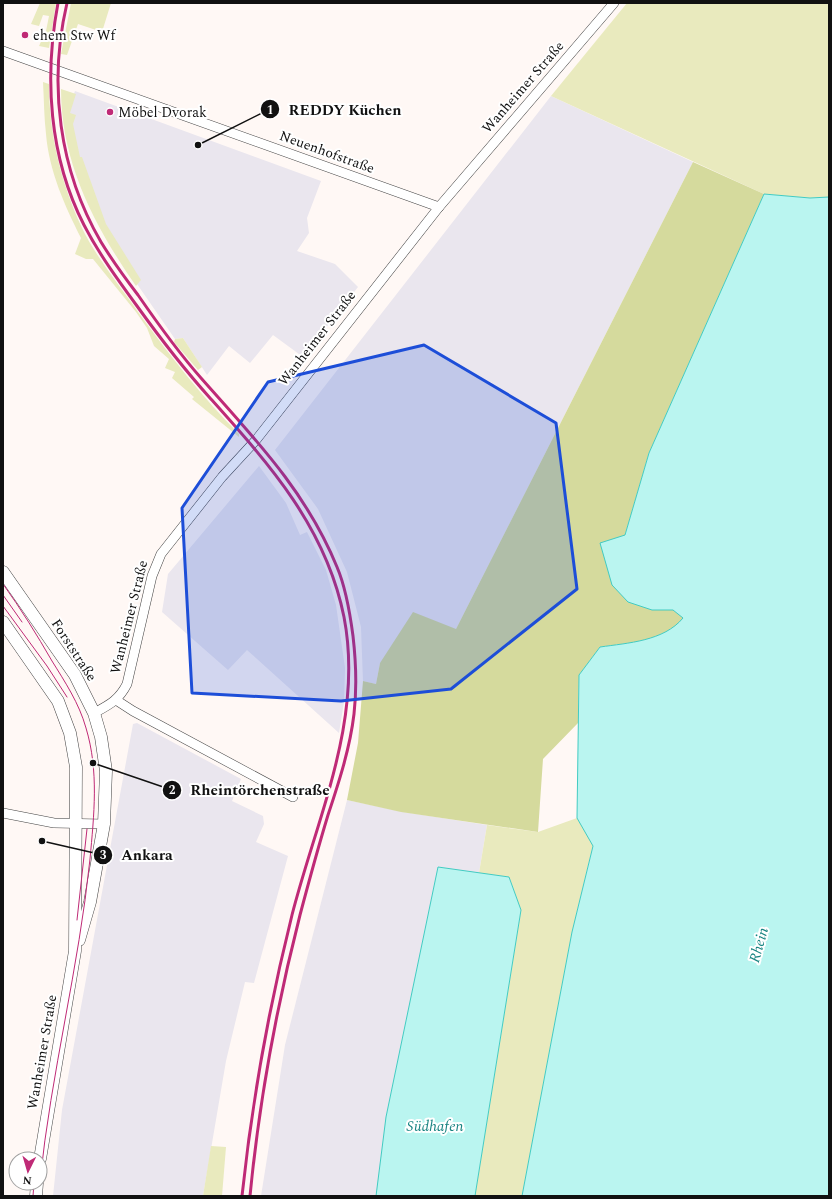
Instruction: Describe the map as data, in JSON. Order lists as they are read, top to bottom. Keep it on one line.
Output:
{"streets":{"street":["Wanheimer Straße","Neuenhofstraße","Forststraße"]},"crossings":[["Wanheimer Straße","Neuenhofstraße"],["Wanheimer Straße","Forststraße"]],"water":["Rhein","Südhafen"],"places":["ehem Stw Wf","Möbel Dvorak","REDDY Küchen","Rheintörchenstraße","Ankara"],"north":"bottom"}
